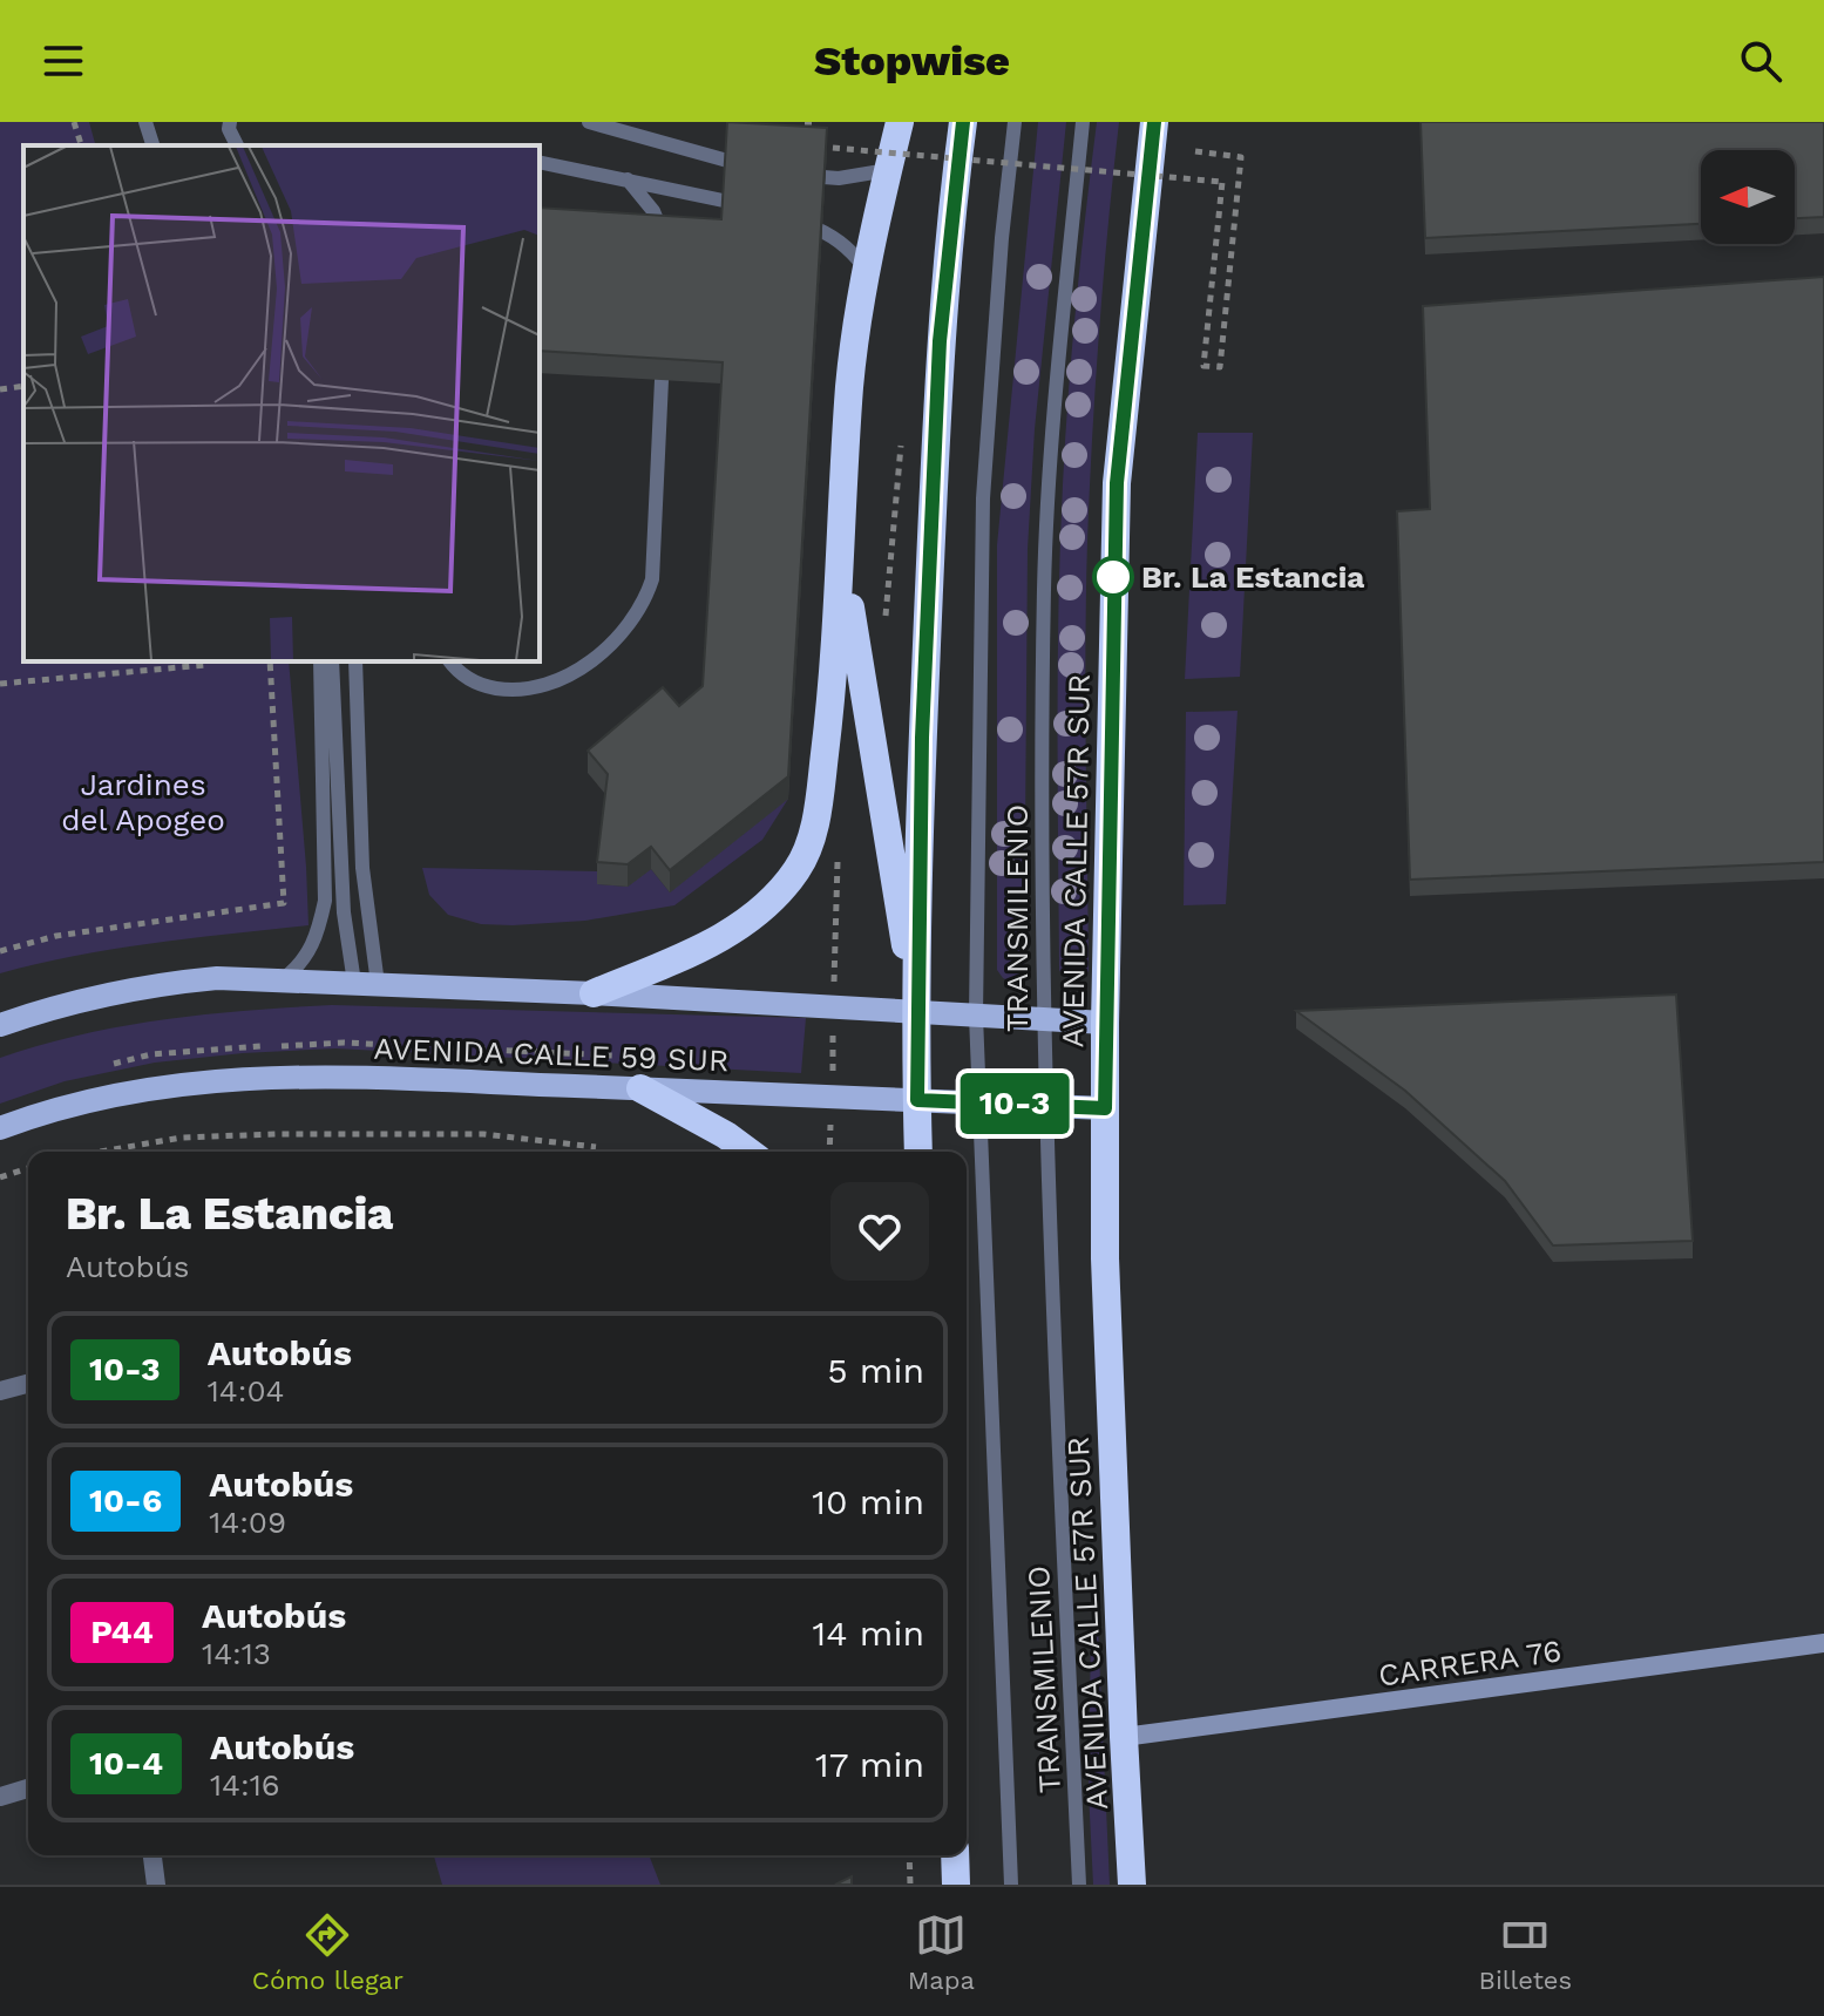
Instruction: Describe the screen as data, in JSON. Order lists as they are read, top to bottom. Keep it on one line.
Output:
{"streets":{"highway":["AVENIDA CALLE 57R SUR"],"main road":["AVENIDA CALLE 59 SUR"],"street":["CARRERA 76"],"lane":["TRANSMILENIO"]},"crossings":[["AVENIDA CALLE 57R SUR","AVENIDA CALLE 59 SUR"],["AVENIDA CALLE 57R SUR","CARRERA 76"],["TRANSMILENIO","AVENIDA CALLE 59 SUR"]],"parks":["Jardines del Apogeo"],"places":["Br. La Estancia"],"lines":["bus line 10-3"],"north":"left","page":{"header":"Stopwise","on_map":"10-3","heading":["Br. La Estancia","Autobús"],"list":[{"mark":"10-3","name":"Autobús","note":"14:04","value":"5 min"},{"mark":"10-6","name":"Autobús","note":"14:09","value":"10 min"},{"mark":"P44","name":"Autobús","note":"14:13","value":"14 min"},{"mark":"10-4","name":"Autobús","note":"14:16","value":"17 min"}],"tabs":["Cómo llegar","Mapa","Billetes"]}}
